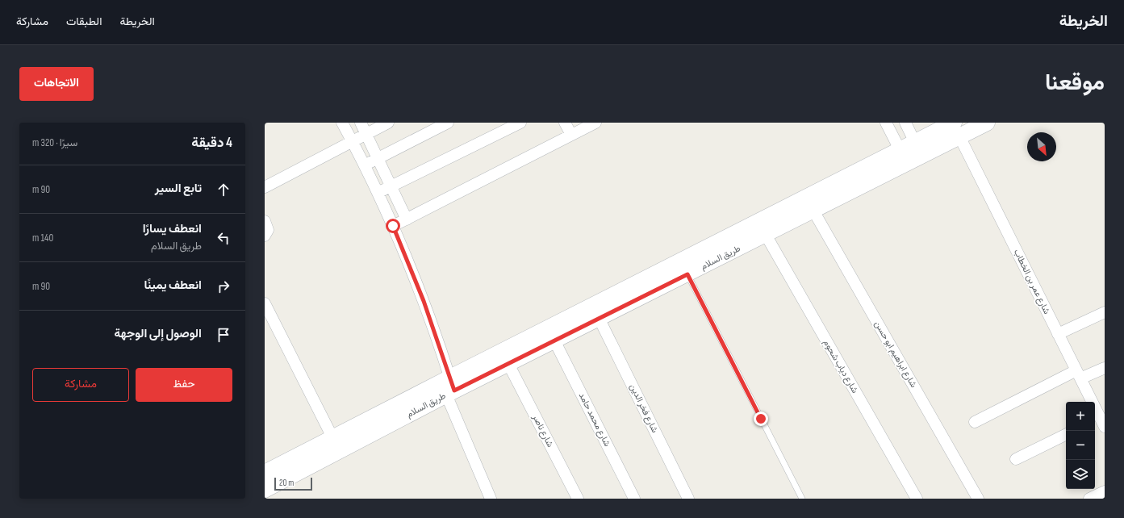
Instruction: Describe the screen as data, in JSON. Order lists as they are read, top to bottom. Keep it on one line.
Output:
{"streets":{"main road":["طريق السلام"],"street":["شارع عمر بن الخطاب","شارع ابراهيم ابو حسن","شارع دياب شحوم","شارع فخر الدين","شارع محمد حامد","شارع ناصر"]},"crossings":[["طريق السلام","شارع عمر بن الخطاب"],["طريق السلام","شارع ابراهيم ابو حسن"],["طريق السلام","شارع دياب شحوم"],["طريق السلام","شارع فخر الدين"],["طريق السلام","شارع محمد حامد"],["طريق السلام","شارع ناصر"]],"scale_bar":"20 m","north":"bottom right","page":{"header":"الخريطة","nav":["الخريطة","الطبقات","مشاركة"],"title":"موقعنا","buttons":["الاتجاهات",["حفظ","مشاركة"]],"heading":["4 دقيقة","سيرًا · 320 m"],"list":[["تابع السير","90 m"],["انعطف يسارًا","طريق السلام","140 m"],["انعطف يمينًا","90 m"],"الوصول إلى الوجهة"],"map_buttons":["+","−"],"scale":"20 m"}}
